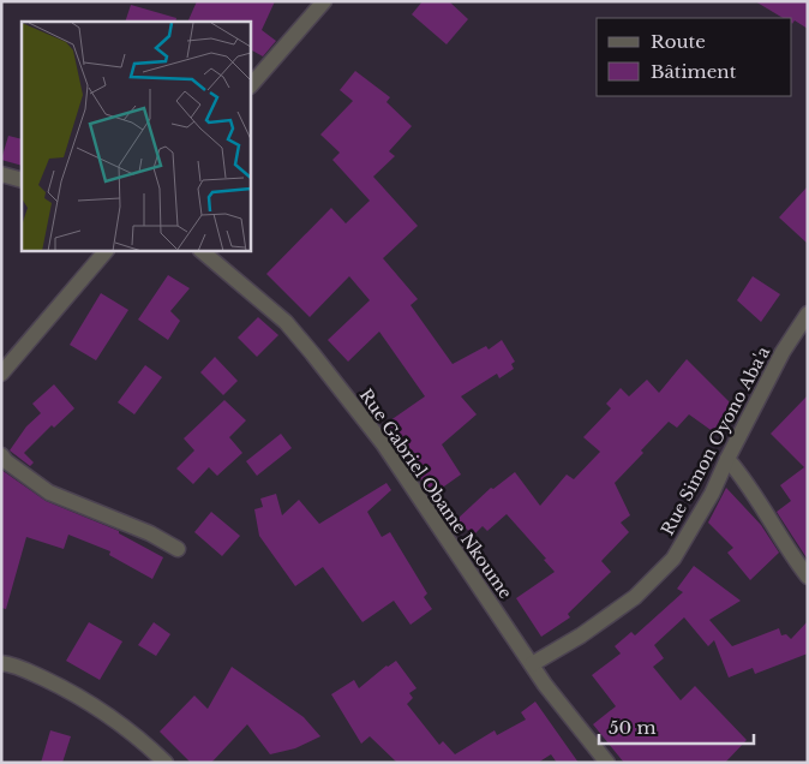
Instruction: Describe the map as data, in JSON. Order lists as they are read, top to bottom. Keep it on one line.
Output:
{"streets":{"street":["Rue Simon Oyono Aba'a","Rue Gabriel Obame Nkoume"]},"crossings":[["Rue Simon Oyono Aba'a","Rue Gabriel Obame Nkoume"]],"legend":["Route","Bâtiment"],"scale_bar":"50 m"}
